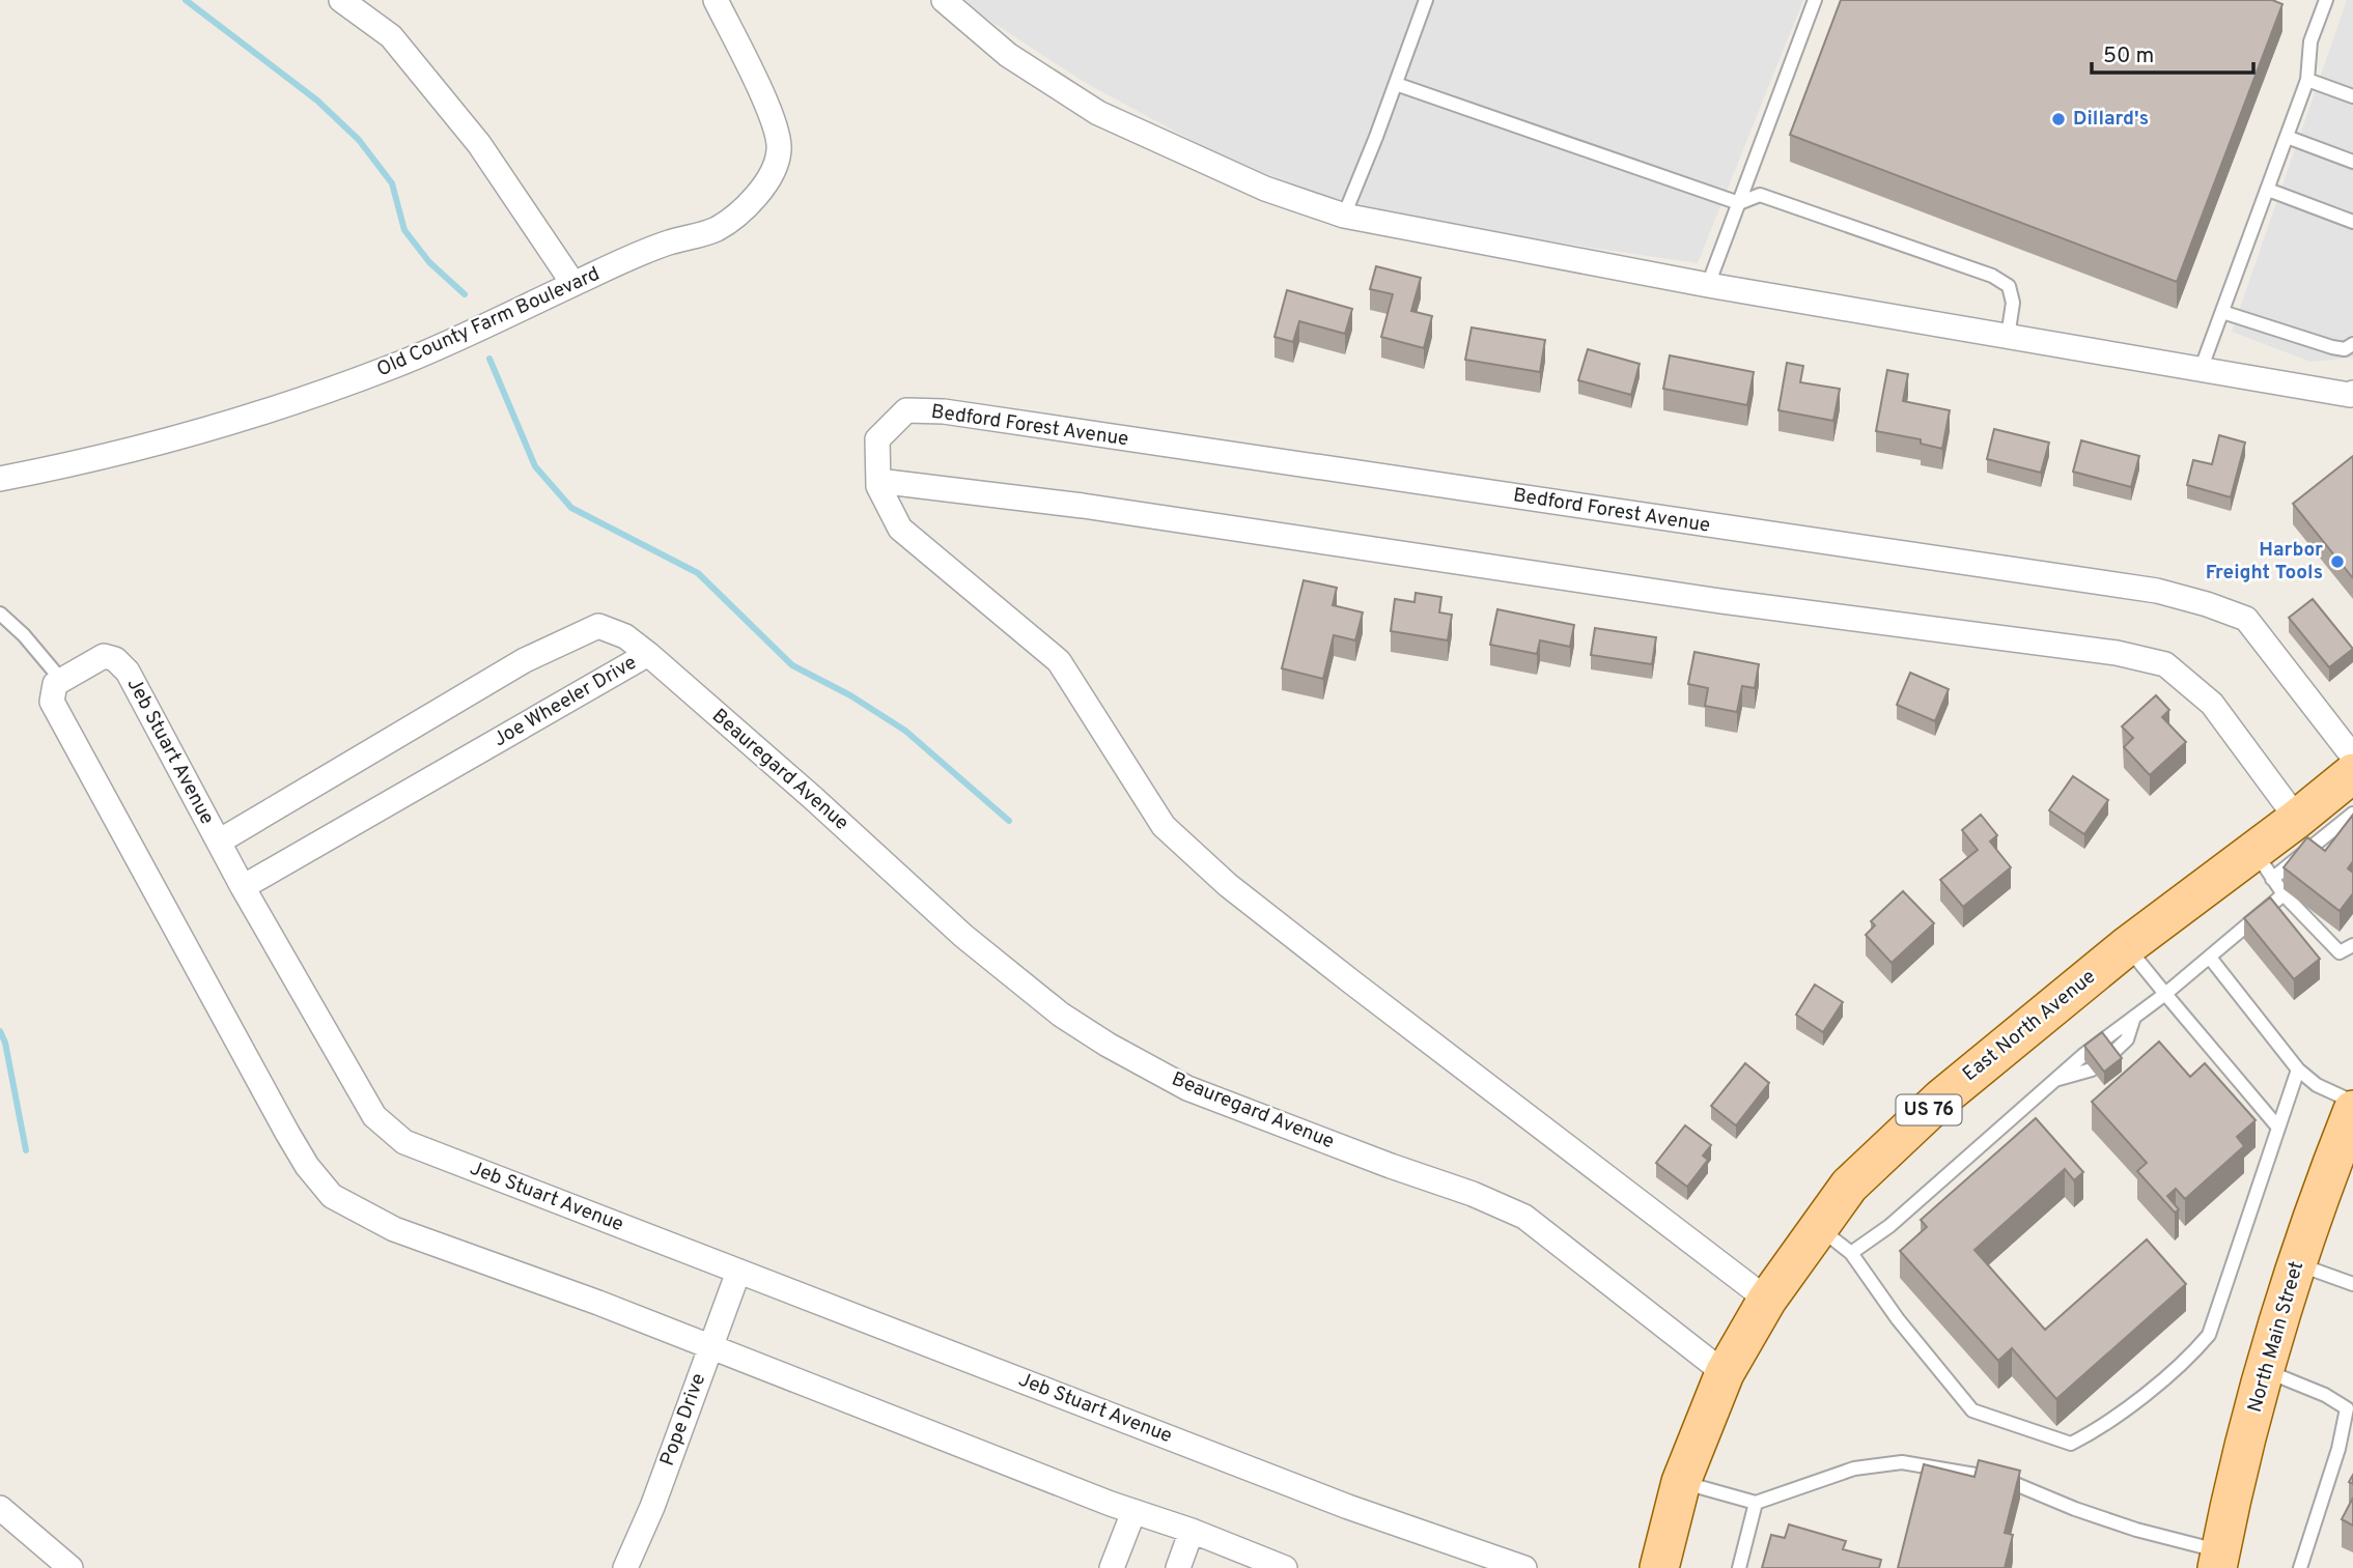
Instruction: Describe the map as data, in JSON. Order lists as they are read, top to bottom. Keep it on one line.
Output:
{"streets":{"main road":["East North Avenue","US 76","North Main Street"],"street":["Old County Farm Boulevard","Bedford Forest Avenue","Joe Wheeler Drive","Jeb Stuart Avenue","Beauregard Avenue","Pope Drive"]},"crossings":[["Bedford Forest Avenue","East North Avenue"],["Joe Wheeler Drive","Jeb Stuart Avenue"],["Joe Wheeler Drive","Beauregard Avenue"],["Jeb Stuart Avenue","Pope Drive"],["Beauregard Avenue","East North Avenue"]],"places":["Dillard's","Harbor Freight Tools"],"scale_bar":"50 m"}
